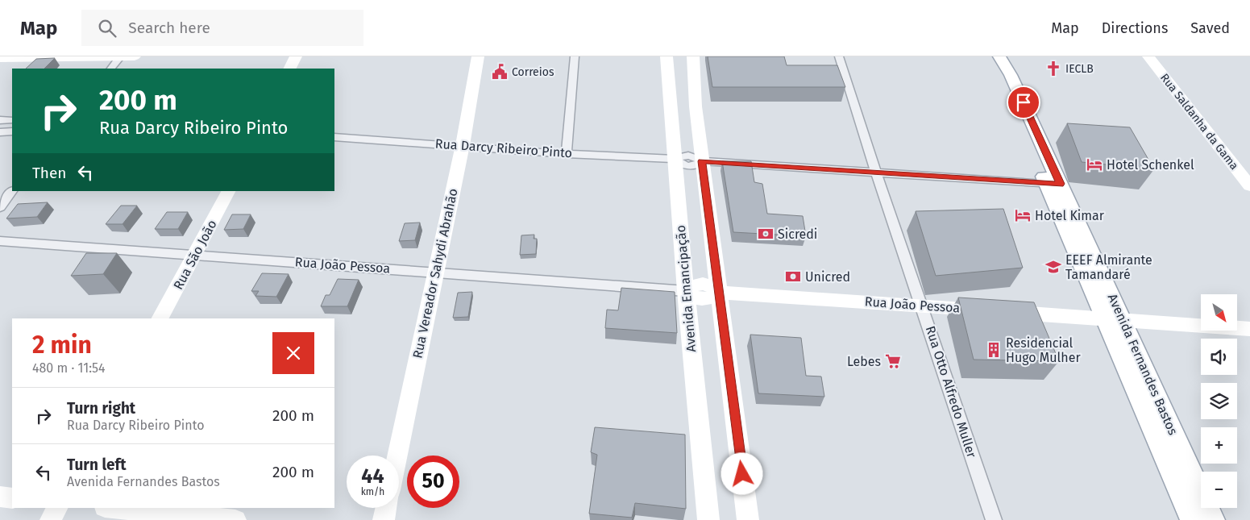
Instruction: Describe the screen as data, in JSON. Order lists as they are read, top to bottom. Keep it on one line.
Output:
{"streets":{"main road":["Avenida Fernandes Bastos"],"street":["Rua Saldanha da Gama","Rua Darcy Ribeiro Pinto","Rua São João","Rua João Pessoa","Rua Vereador Sahydi Abrahão","Avenida Emancipação","Rua Otto Alfredo Muller"]},"crossings":[["Rua Darcy Ribeiro Pinto","Rua Vereador Sahydi Abrahão"],["Rua Darcy Ribeiro Pinto","Avenida Emancipação"],["Rua Darcy Ribeiro Pinto","Avenida Fernandes Bastos"],["Rua Darcy Ribeiro Pinto","Rua Otto Alfredo Muller"],["Rua São João","Rua João Pessoa"],["Rua João Pessoa","Rua Vereador Sahydi Abrahão"],["Rua João Pessoa","Avenida Emancipação"],["Rua João Pessoa","Avenida Fernandes Bastos"],["Rua João Pessoa","Rua Otto Alfredo Muller"]],"places":{"church":["IECLB"],"public building":["Correios"],"hotel":["Hotel Schenkel","Hotel Kimar"],"bank":["Sicredi","Unicred"],"school or university":["EEEF Almirante Tamandaré"],"building":["Residencial Hugo Mulher"],"supermarket":["Lebes"]},"north":"bottom right","page":{"header":"Map","search":"Search here","nav":["Map","Directions","Saved"],"turn":["200 m","Rua Darcy Ribeiro Pinto"],"then":"Then","map_buttons":["+","−"],"heading":["2 min","480 m · 11:54"],"list":[{"name":"Turn right","note":"Rua Darcy Ribeiro Pinto","value":"200 m"},{"name":"Turn left","note":"Avenida Fernandes Bastos","value":"200 m"}],"speed":"44 km/h","limit":"50"}}
